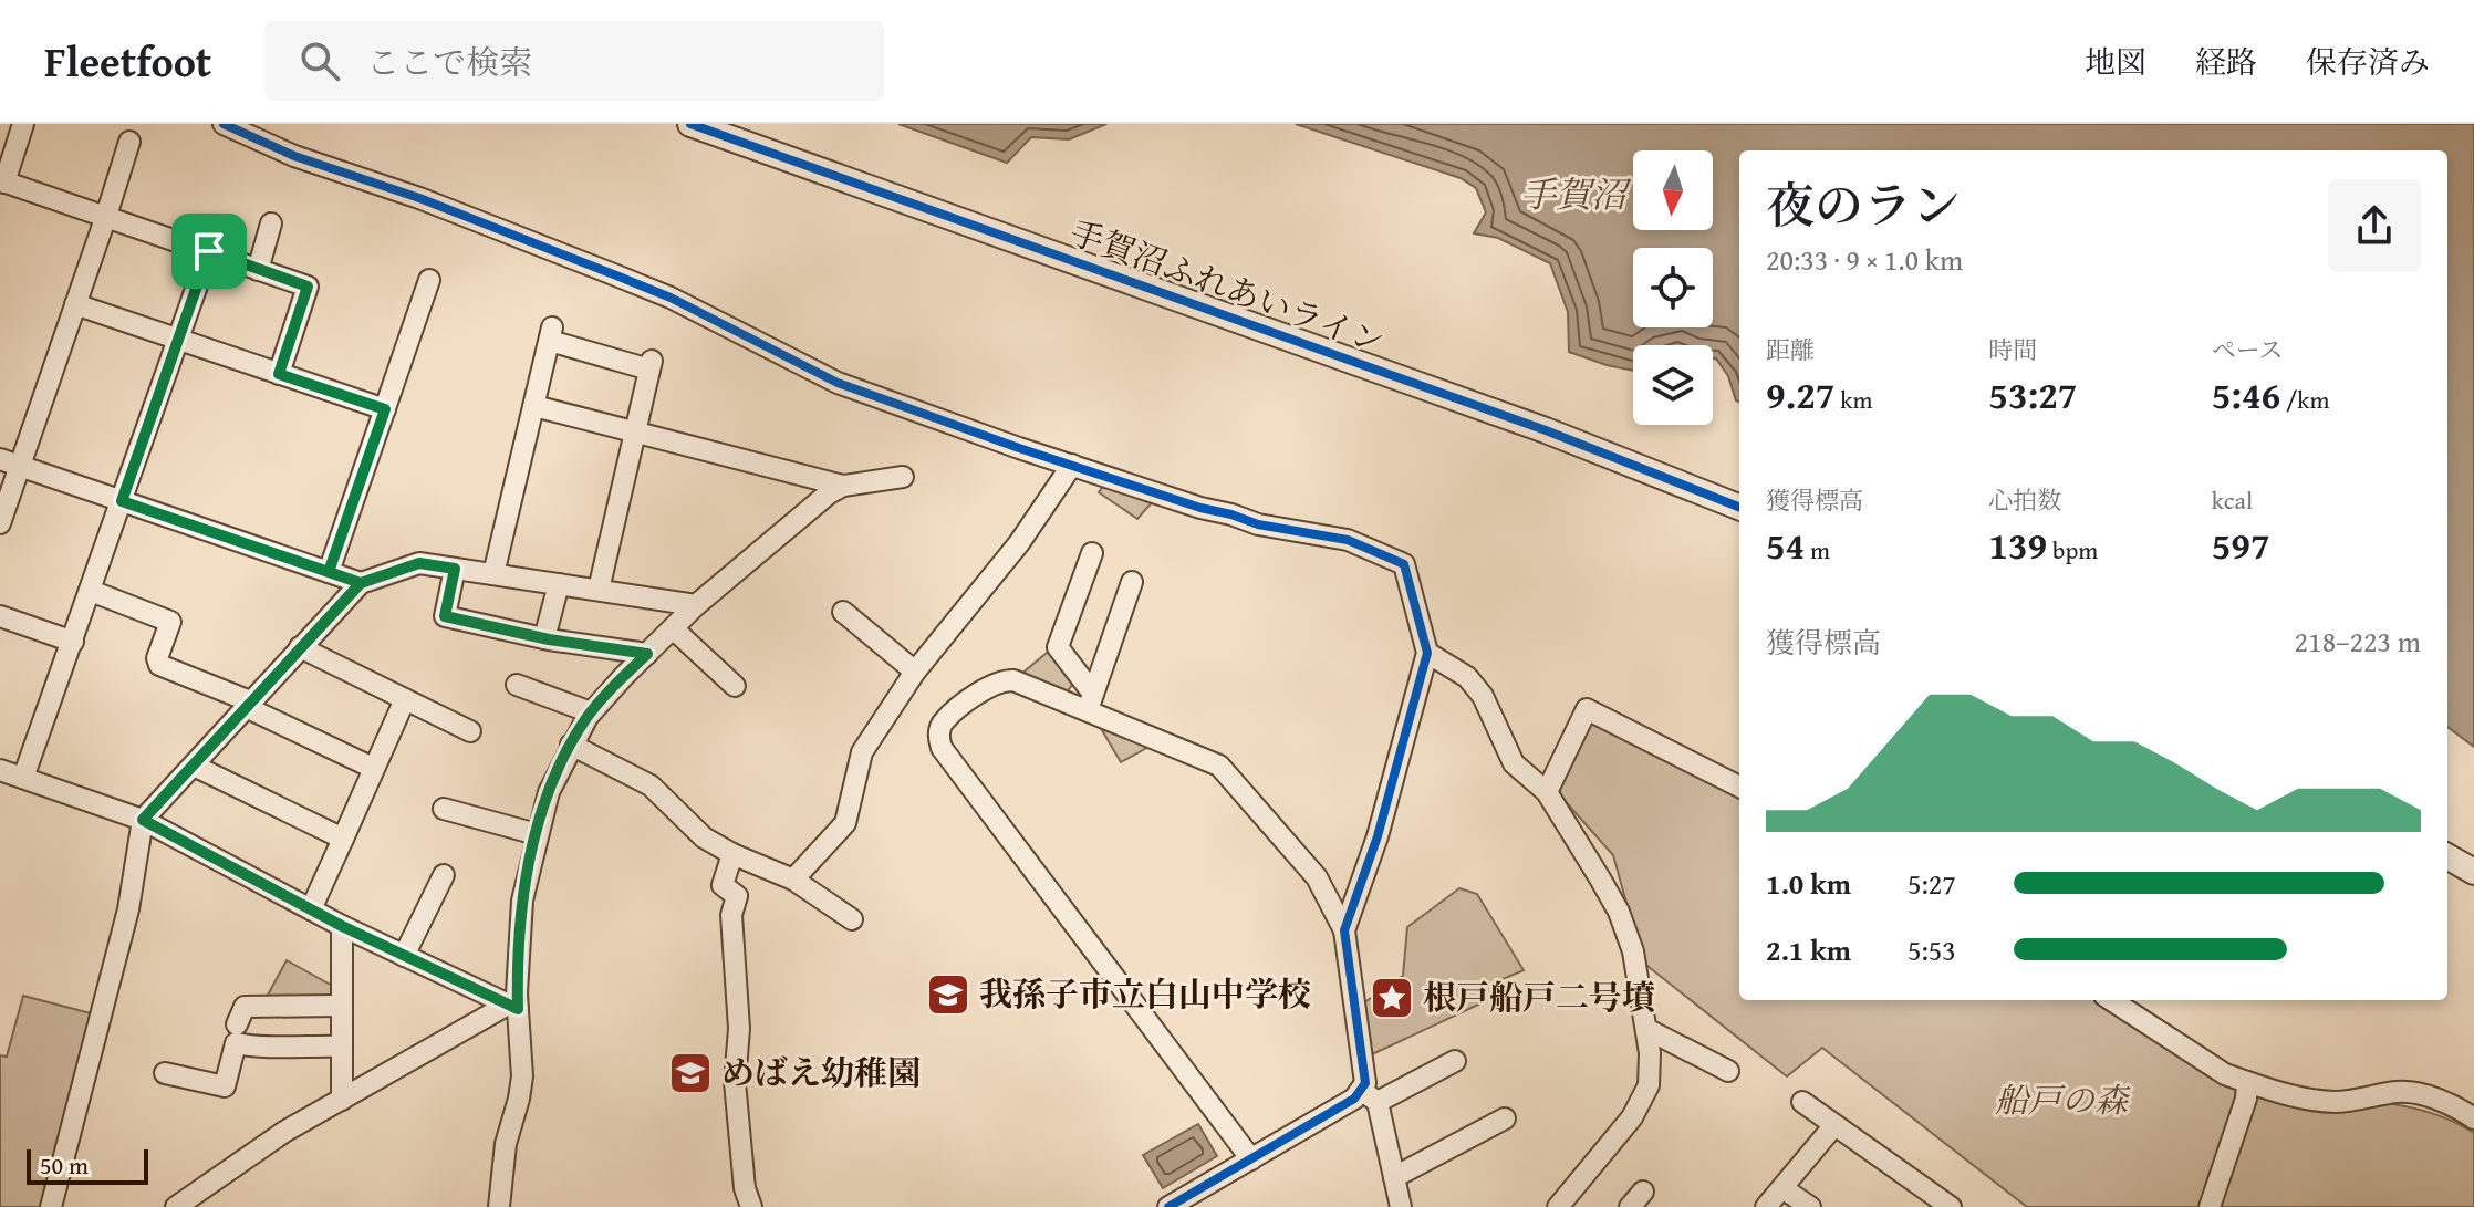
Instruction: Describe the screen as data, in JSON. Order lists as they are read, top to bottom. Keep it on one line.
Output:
{"streets":{"street":["手賀沼ふれあいライン"]},"water":["手賀沼"],"parks":["船戸の森"],"places":{"school or university":["我孫子市立白山中学校","めばえ幼稚園"],"place":["根戸船戸二号墳"]},"scale_bar":"50 m","north":"bottom","page":{"header":"Fleetfoot","search":"ここで検索","nav":["地図","経路","保存済み"],"heading":["夜のラン","20:33 · 9 × 1.0 km"],"stats":[["距離","9.27 km"],["時間","53:27"],["ペース","5:46 /km"],["獲得標高","54 m"],["心拍数","139 bpm"],["kcal","597"]],"chart":["獲得標高","218–223 m"],"list":[{"name":"1.0 km","note":"5:27"},{"name":"2.1 km","note":"5:53"}],"scale":"50 m"}}
